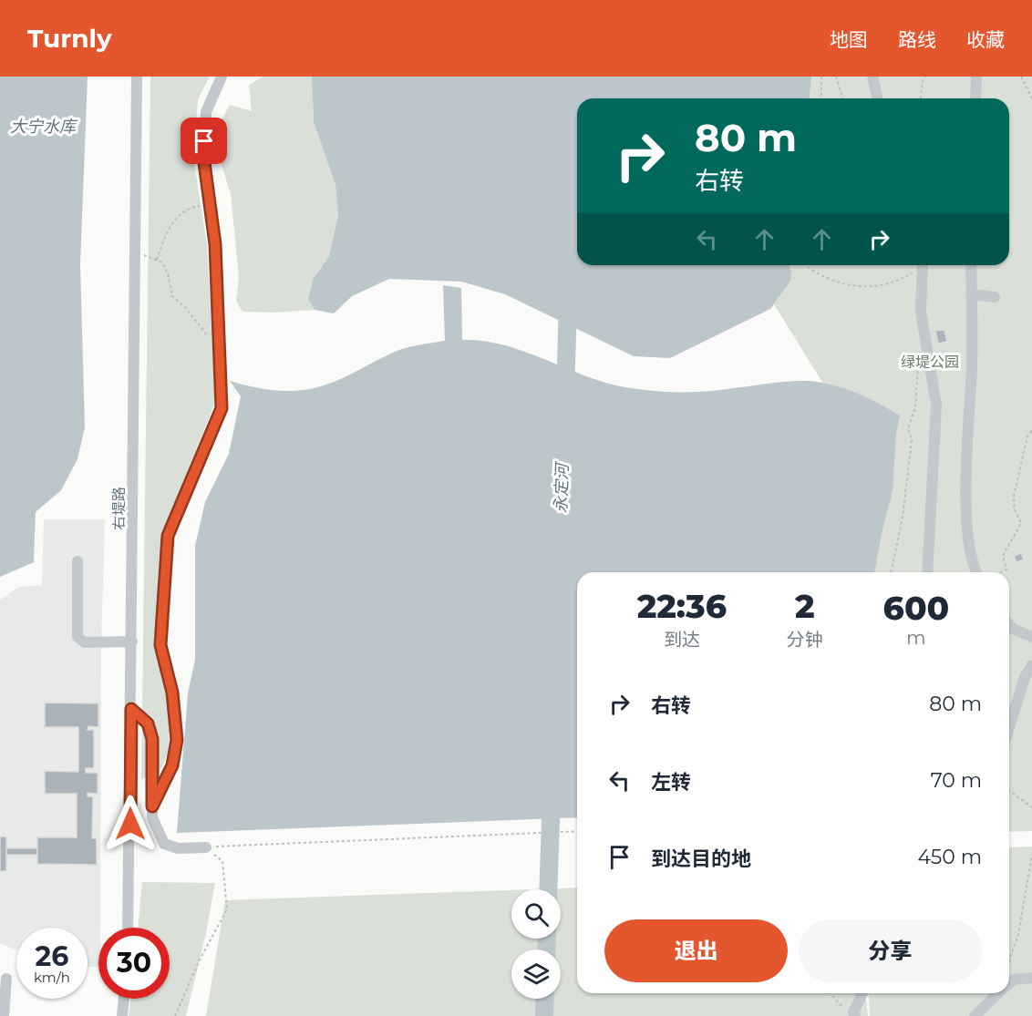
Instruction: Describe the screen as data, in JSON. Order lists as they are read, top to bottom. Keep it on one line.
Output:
{"streets":{"street":["右堤路"]},"water":["大宁水库","永定河"],"parks":["绿堤公园"],"page":{"header":"Turnly","nav":["地图","路线","收藏"],"turn":["80 m","右转"],"eta":["22:36","到达","2","分钟","600","m"],"list":[{"name":"右转","value":"80 m"},{"name":"左转","value":"70 m"},{"name":"到达目的地","value":"450 m"}],"buttons":["退出","分享"],"speed":"26 km/h","limit":"30"}}
